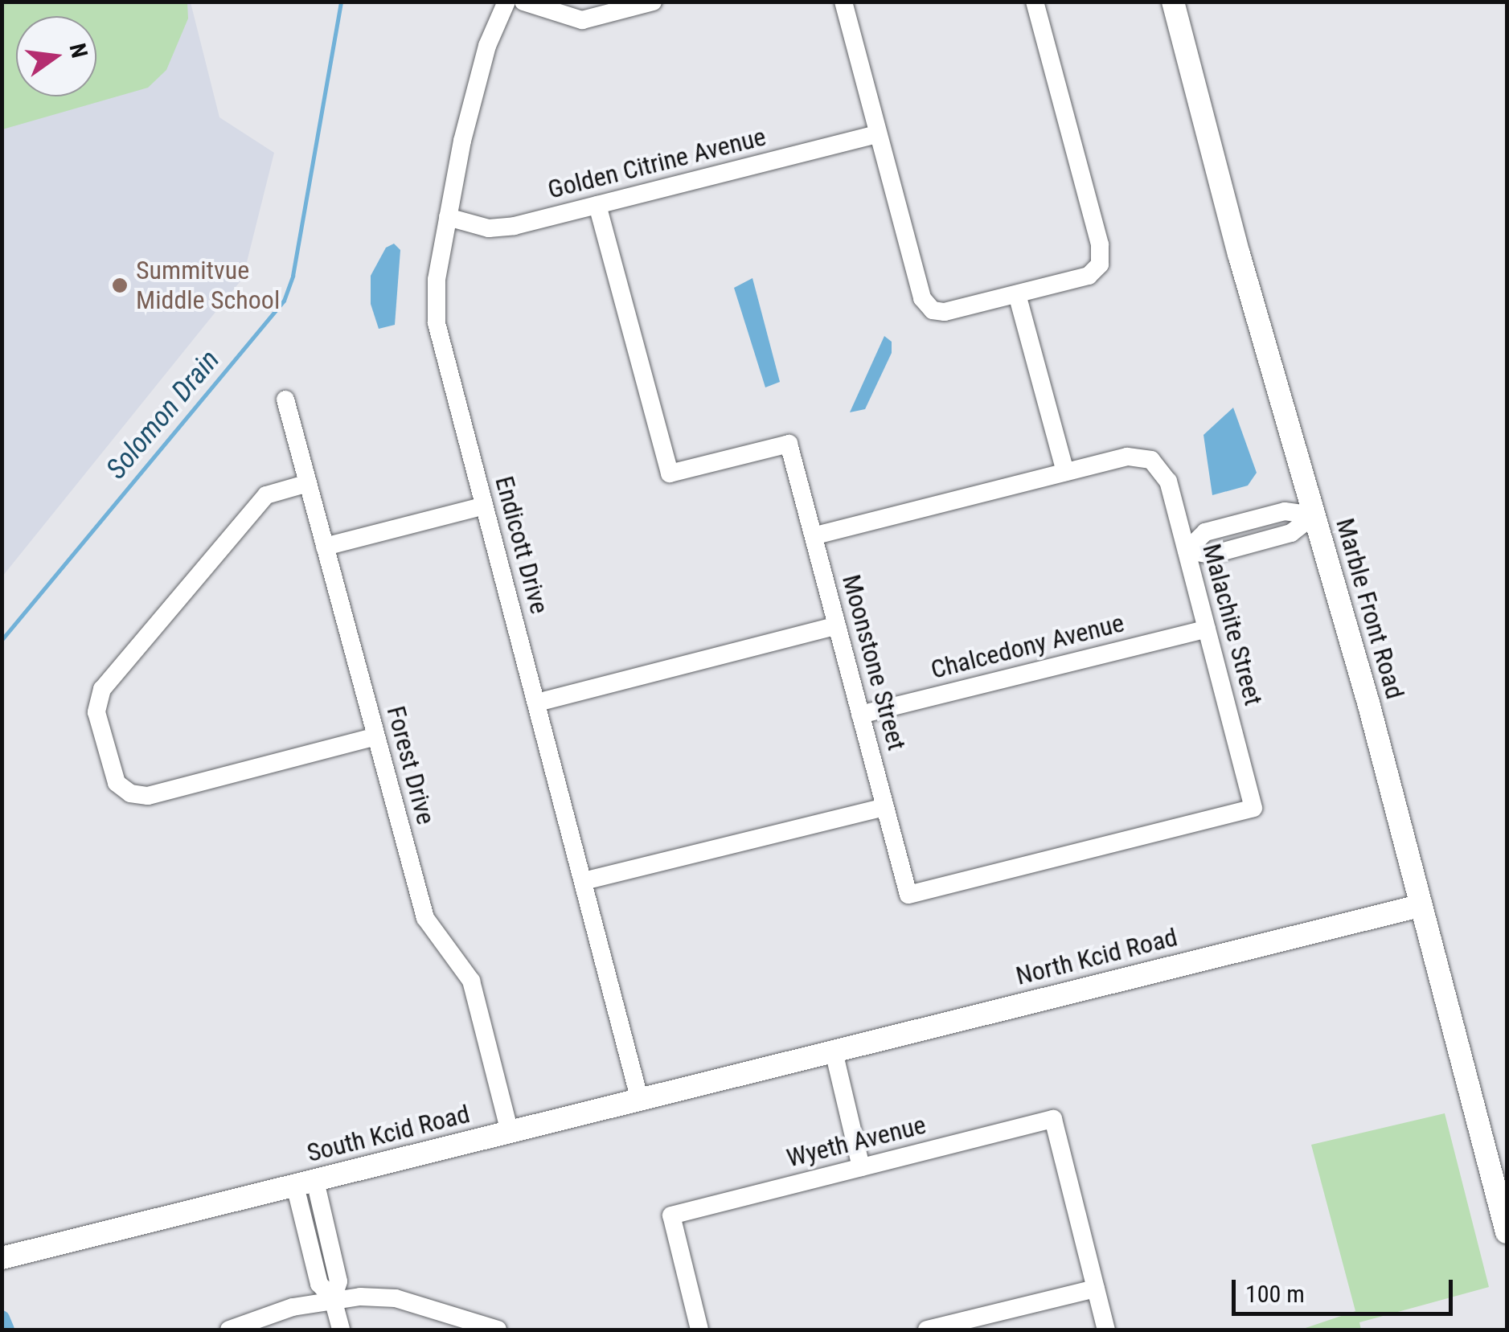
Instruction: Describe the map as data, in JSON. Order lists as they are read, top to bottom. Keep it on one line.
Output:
{"streets":{"street":["Golden Citrine Avenue","Endicott Drive","Marble Front Road","Malachite Street","Chalcedony Avenue","Moonstone Street","Forest Drive","North Kcid Road","South Kcid Road","Wyeth Avenue"]},"crossings":[["Golden Citrine Avenue","Endicott Drive"],["Golden Citrine Avenue","Moonstone Street"],["Endicott Drive","South Kcid Road"],["Marble Front Road","North Kcid Road"],["Malachite Street","Chalcedony Avenue"],["Malachite Street","Moonstone Street"],["Chalcedony Avenue","Moonstone Street"],["Forest Drive","South Kcid Road"],["North Kcid Road","South Kcid Road"]],"water":["Solomon Drain"],"places":["Summitvue Middle School"],"scale_bar":"100 m","north":"right"}
